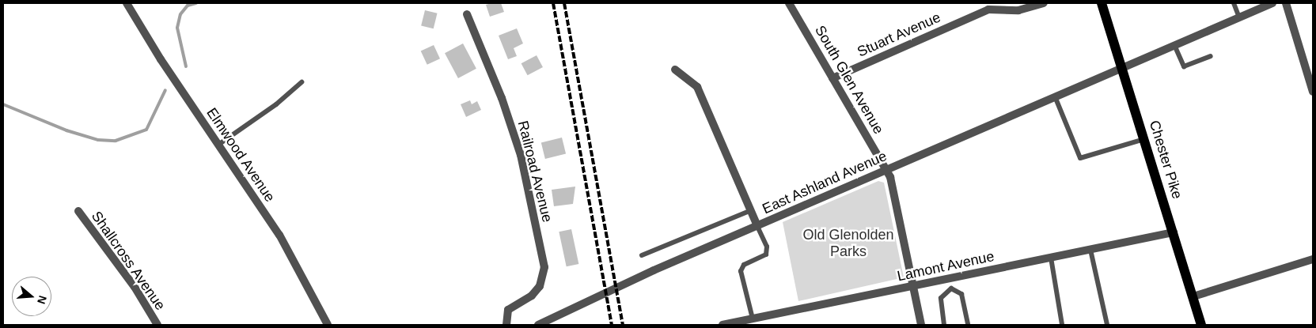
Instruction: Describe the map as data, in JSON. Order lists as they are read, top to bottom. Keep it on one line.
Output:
{"streets":{"main road":["Chester Pike"],"street":["Stuart Avenue","South Glen Avenue","Elmwood Avenue","Railroad Avenue","East Ashland Avenue","Shallcross Avenue","Lamont Avenue"]},"crossings":[["Stuart Avenue","South Glen Avenue"],["South Glen Avenue","East Ashland Avenue"],["South Glen Avenue","Lamont Avenue"],["Chester Pike","East Ashland Avenue"],["Chester Pike","Lamont Avenue"]],"parks":["Old Glenolden Parks"],"north":"right"}
